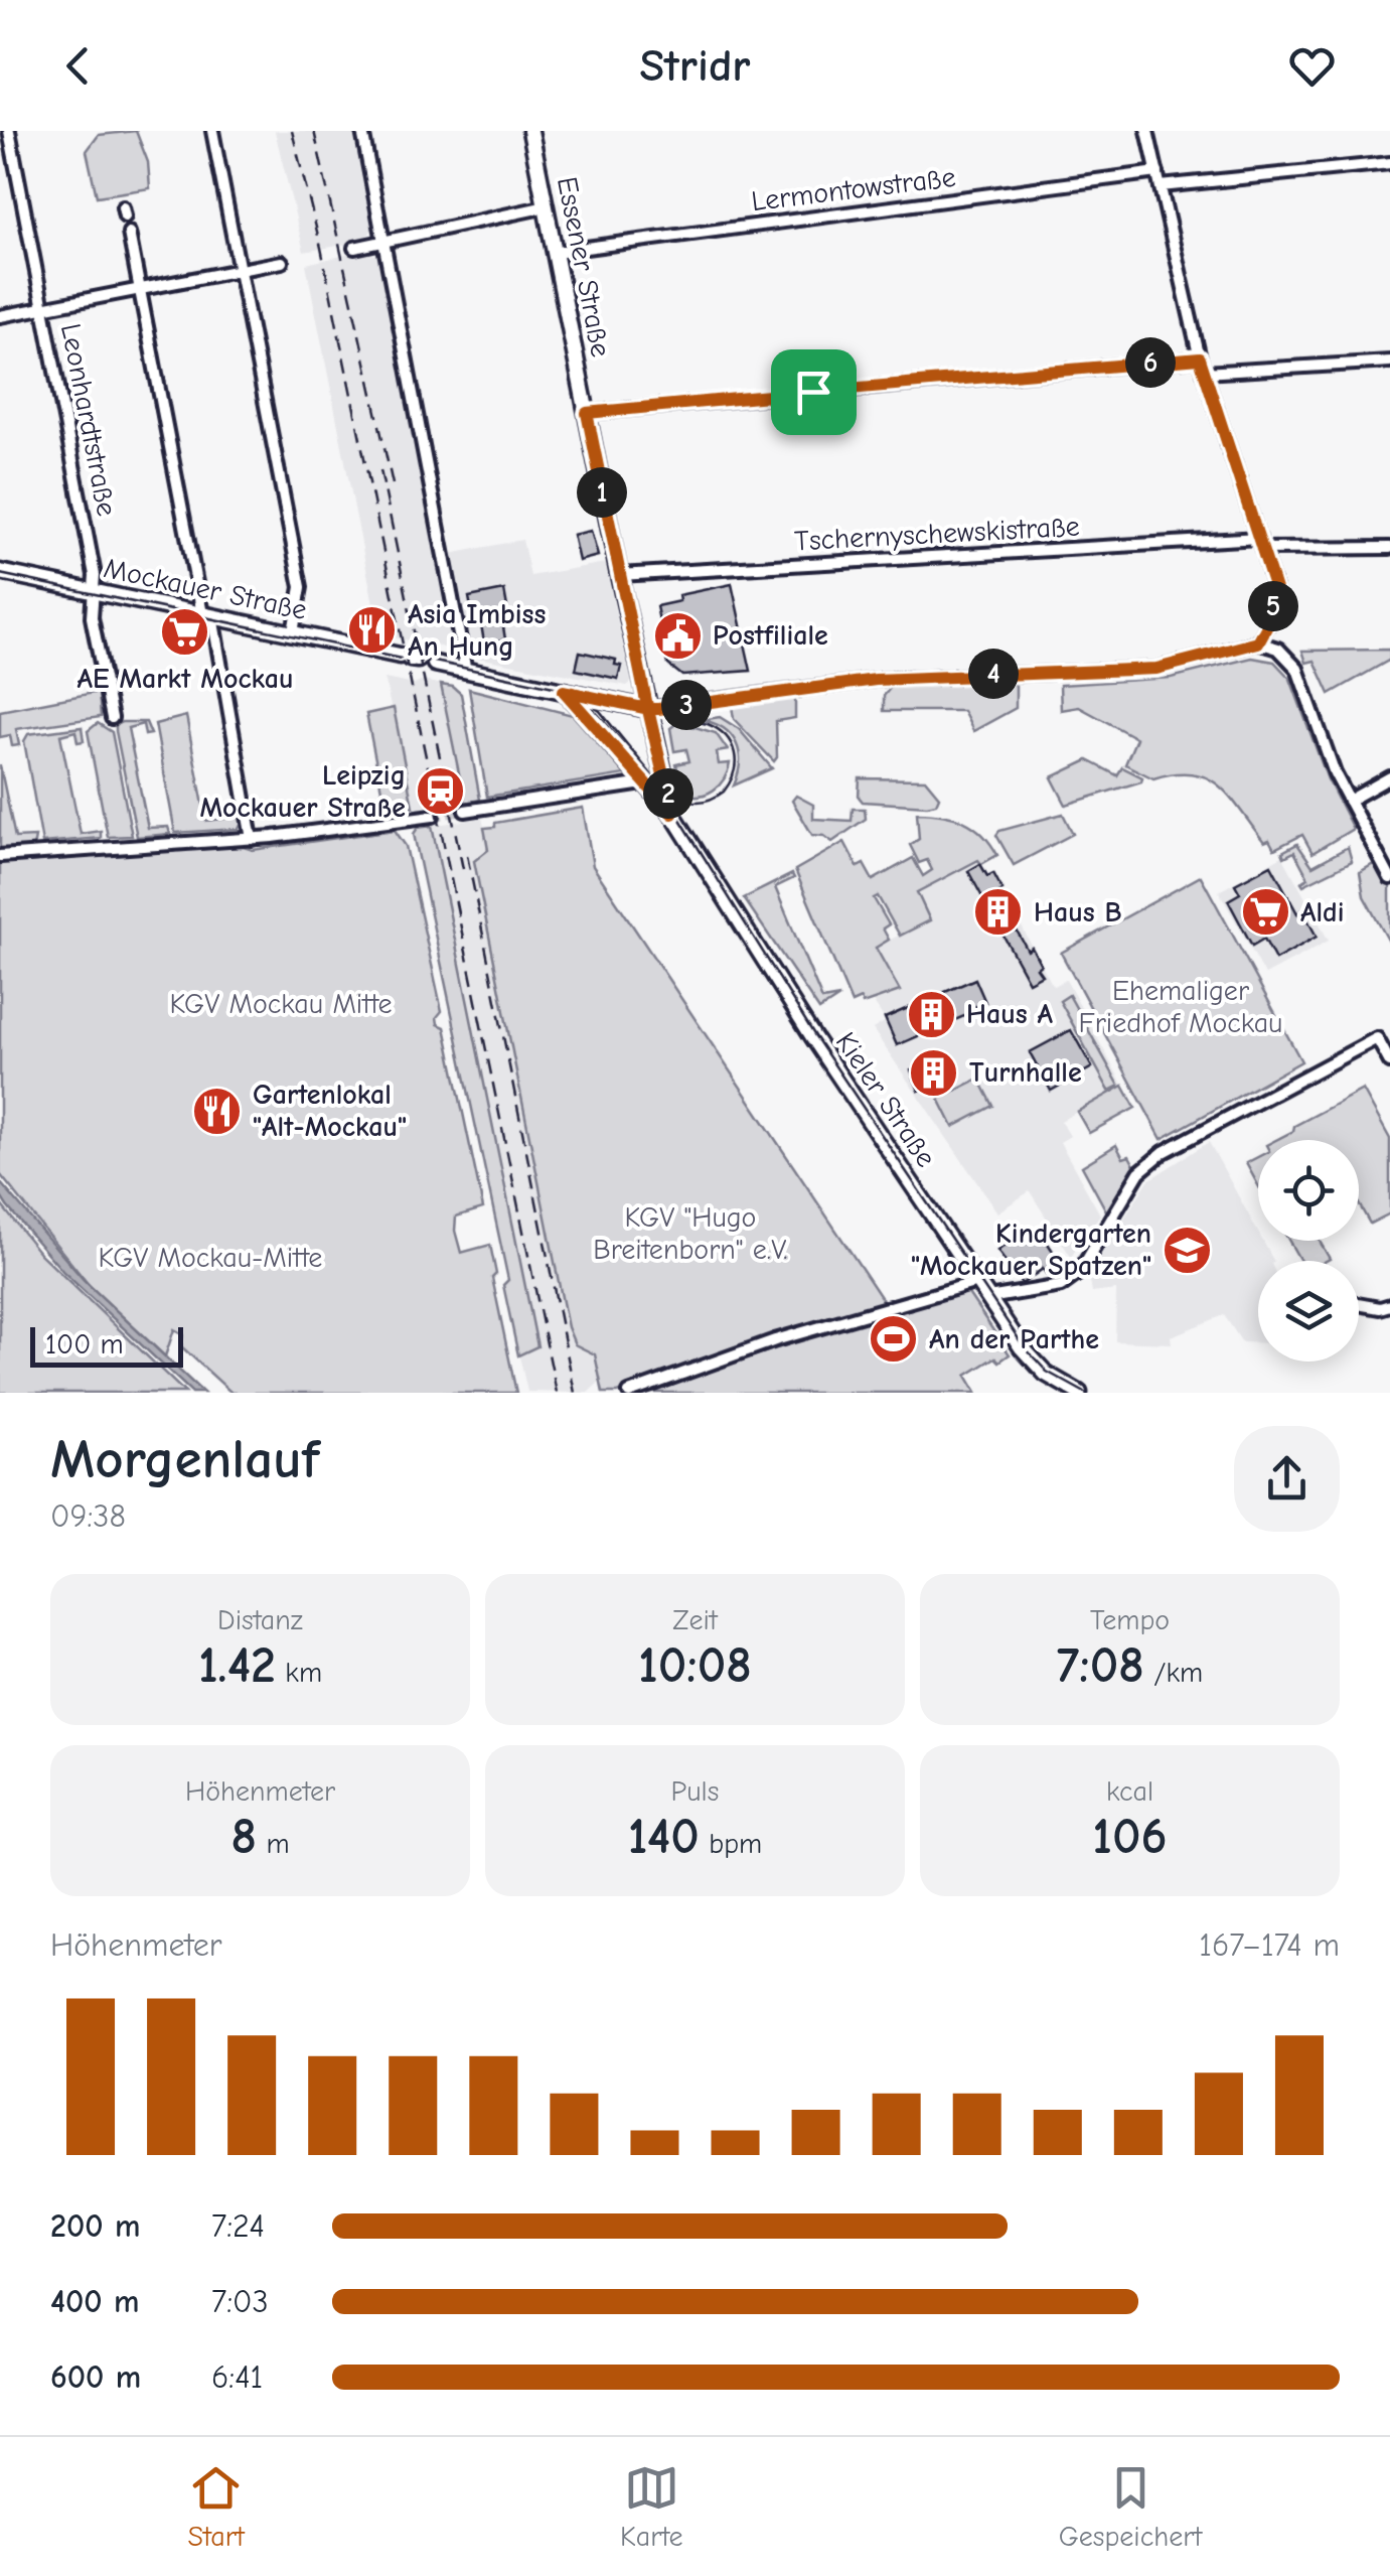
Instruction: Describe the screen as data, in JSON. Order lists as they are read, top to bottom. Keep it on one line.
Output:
{"streets":{"main road":["Essener Straße","Mockauer Straße","Kieler Straße"],"street":["Lermontowstraße","Leonhardtstraße","Tschernyschewskistraße"]},"crossings":[["Lermontowstraße","Essener Straße"],["Essener Straße","Tschernyschewskistraße"],["Essener Straße","Kieler Straße"],["Leonhardtstraße","Mockauer Straße"]],"parks":["Ehemaliger Friedhof Mockau","KGV Mockau Mitte","KGV \"Hugo Breitenborn\" e.V.","KGV Mockau-Mitte"],"places":{"restaurant":["Asia Imbiss An Hung","Gartenlokal \"Alt-Mockau\""],"supermarket":["AE Markt Mockau","Aldi"],"public building":["Postfiliale"],"station":["Leipzig Mockauer Straße"],"building":["Haus B","Haus A","Turnhalle"],"school or university":["Kindergarten \"Mockauer Spatzen\""],"sports":["An der Parthe"]},"scale_bar":"100 m","page":{"header":"Stridr","pins":["6","1","5","4","3","2"],"scale":"100 m","heading":["Morgenlauf","09:38"],"stats":[["Distanz","1.42 km"],["Zeit","10:08"],["Tempo","7:08 /km"],["Höhenmeter","8 m"],["Puls","140 bpm"],["kcal","106"]],"chart":["Höhenmeter","167–174 m"],"list":[{"name":"200 m","note":"7:24"},{"name":"400 m","note":"7:03"},{"name":"600 m","note":"6:41"}],"tabs":["Start","Karte","Gespeichert"]}}
